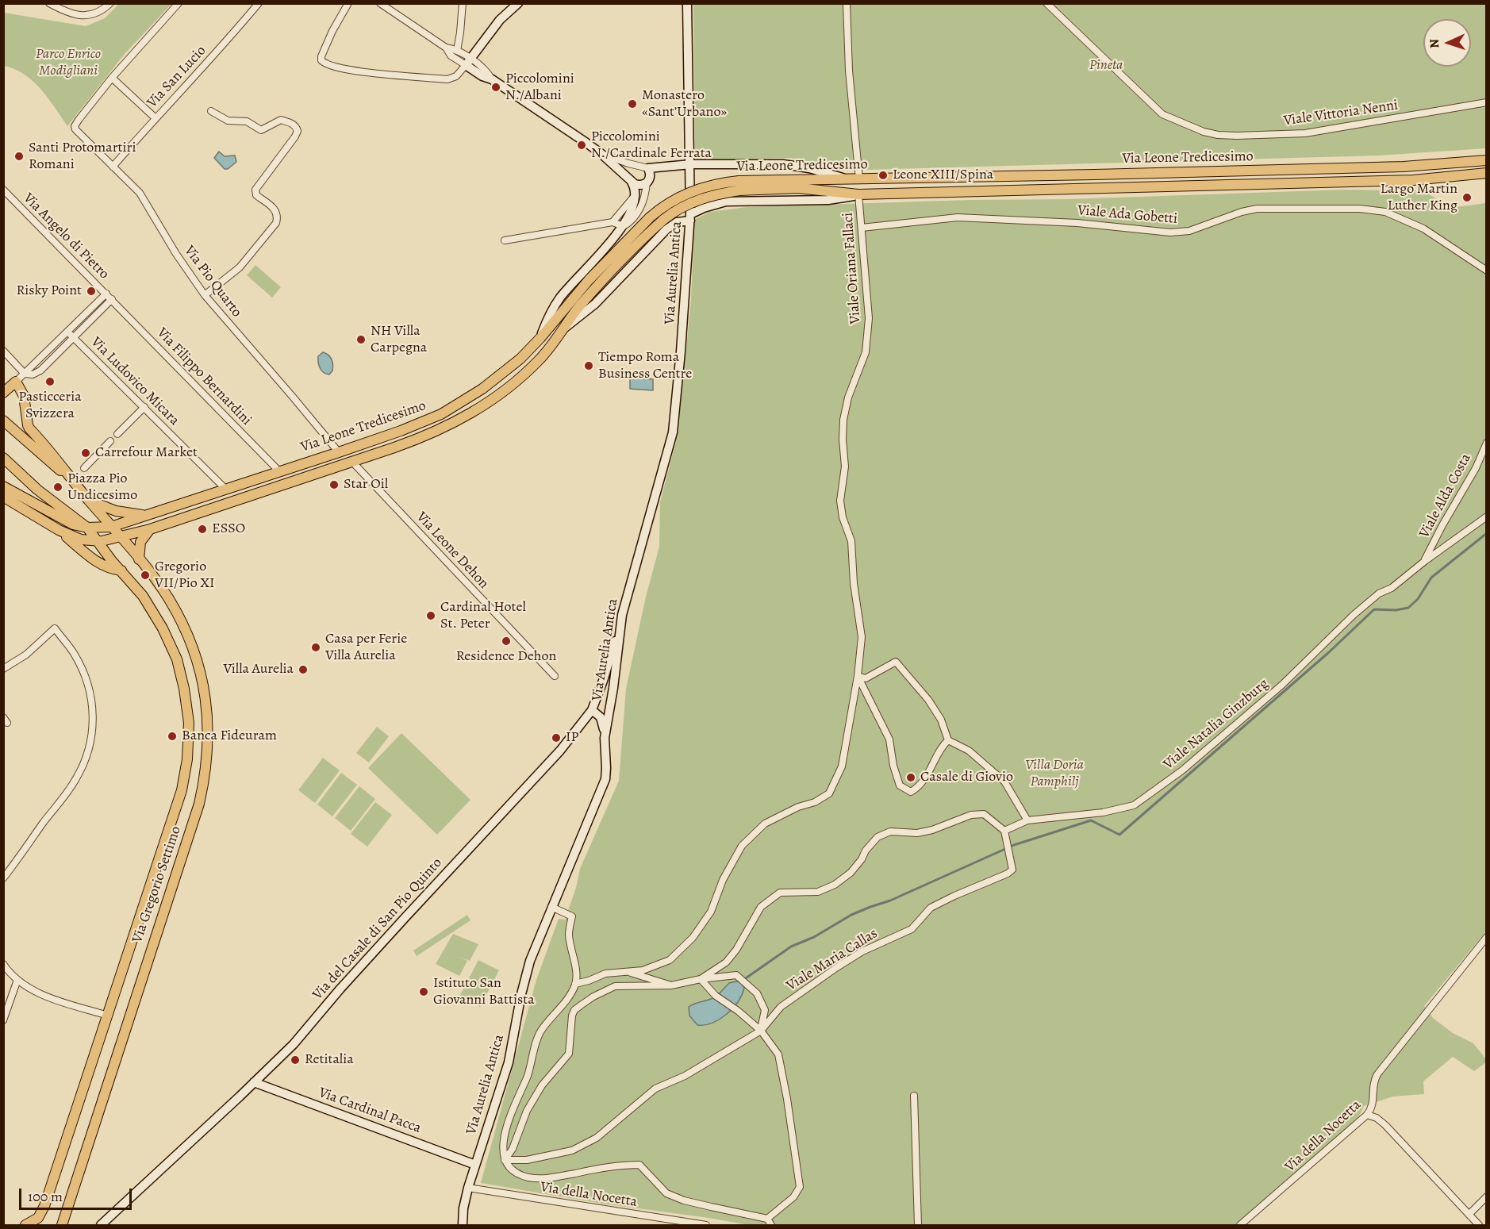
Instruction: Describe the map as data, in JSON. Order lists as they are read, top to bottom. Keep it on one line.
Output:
{"streets":{"main road":["Via Leone Tredicesimo","Via Aurelia Antica","Via Gregorio Settimo","Via del Casale di San Pio Quinto","Via Cardinal Pacca"],"street":["Via San Lucio","Viale Vittoria Nenni","Viale Ada Gobetti","Via Angelo di Pietro","Viale Oriana Fallaci","Via Pio Quarto","Via Filippo Bernardini","Via Ludovico Micara","Viale Alda Costa","Via Leone Dehon","Viale Natalia Ginzburg","Viale Maria Callas","Via della Nocetta"]},"crossings":[["Via San Lucio","Via Pio Quarto"],["Via Leone Tredicesimo","Viale Oriana Fallaci"],["Via Leone Tredicesimo","Via Pio Quarto"],["Via Leone Tredicesimo","Via Filippo Bernardini"],["Via Leone Tredicesimo","Via Ludovico Micara"],["Via Leone Tredicesimo","Via Leone Dehon"],["Viale Ada Gobetti","Viale Oriana Fallaci"],["Via Angelo di Pietro","Via Filippo Bernardini"],["Via Aurelia Antica","Via del Casale di San Pio Quinto"],["Via Aurelia Antica","Via Cardinal Pacca"],["Via Aurelia Antica","Via della Nocetta"],["Viale Alda Costa","Viale Natalia Ginzburg"],["Viale Natalia Ginzburg","Viale Maria Callas"],["Via del Casale di San Pio Quinto","Via Cardinal Pacca"]],"parks":["Parco Enrico Modigliani","Pineta","Villa Doria Pamphilj"],"places":["Piccolomini N./Albani","Monastero «Sant’Urbano»","Piccolomini N./Cardinale Ferrata","Santi Protomartiri Romani","Leone XIII/Spina","Largo Martin Luther King","Risky Point","NH Villa Carpegna","Tiempo Roma Business Centre","Pasticceria Svizzera","Carrefour Market","Star Oil","Piazza Pio Undicesimo","ESSO","Gregorio VII/Pio XI","Cardinal Hotel St. Peter","Residence Dehon","Casa per Ferie Villa Aurelia","Villa Aurelia","Banca Fideuram","IP","Casale di Giovio","Istituto San Giovanni Battista","Retitalia"],"scale_bar":"100 m","north":"left"}
